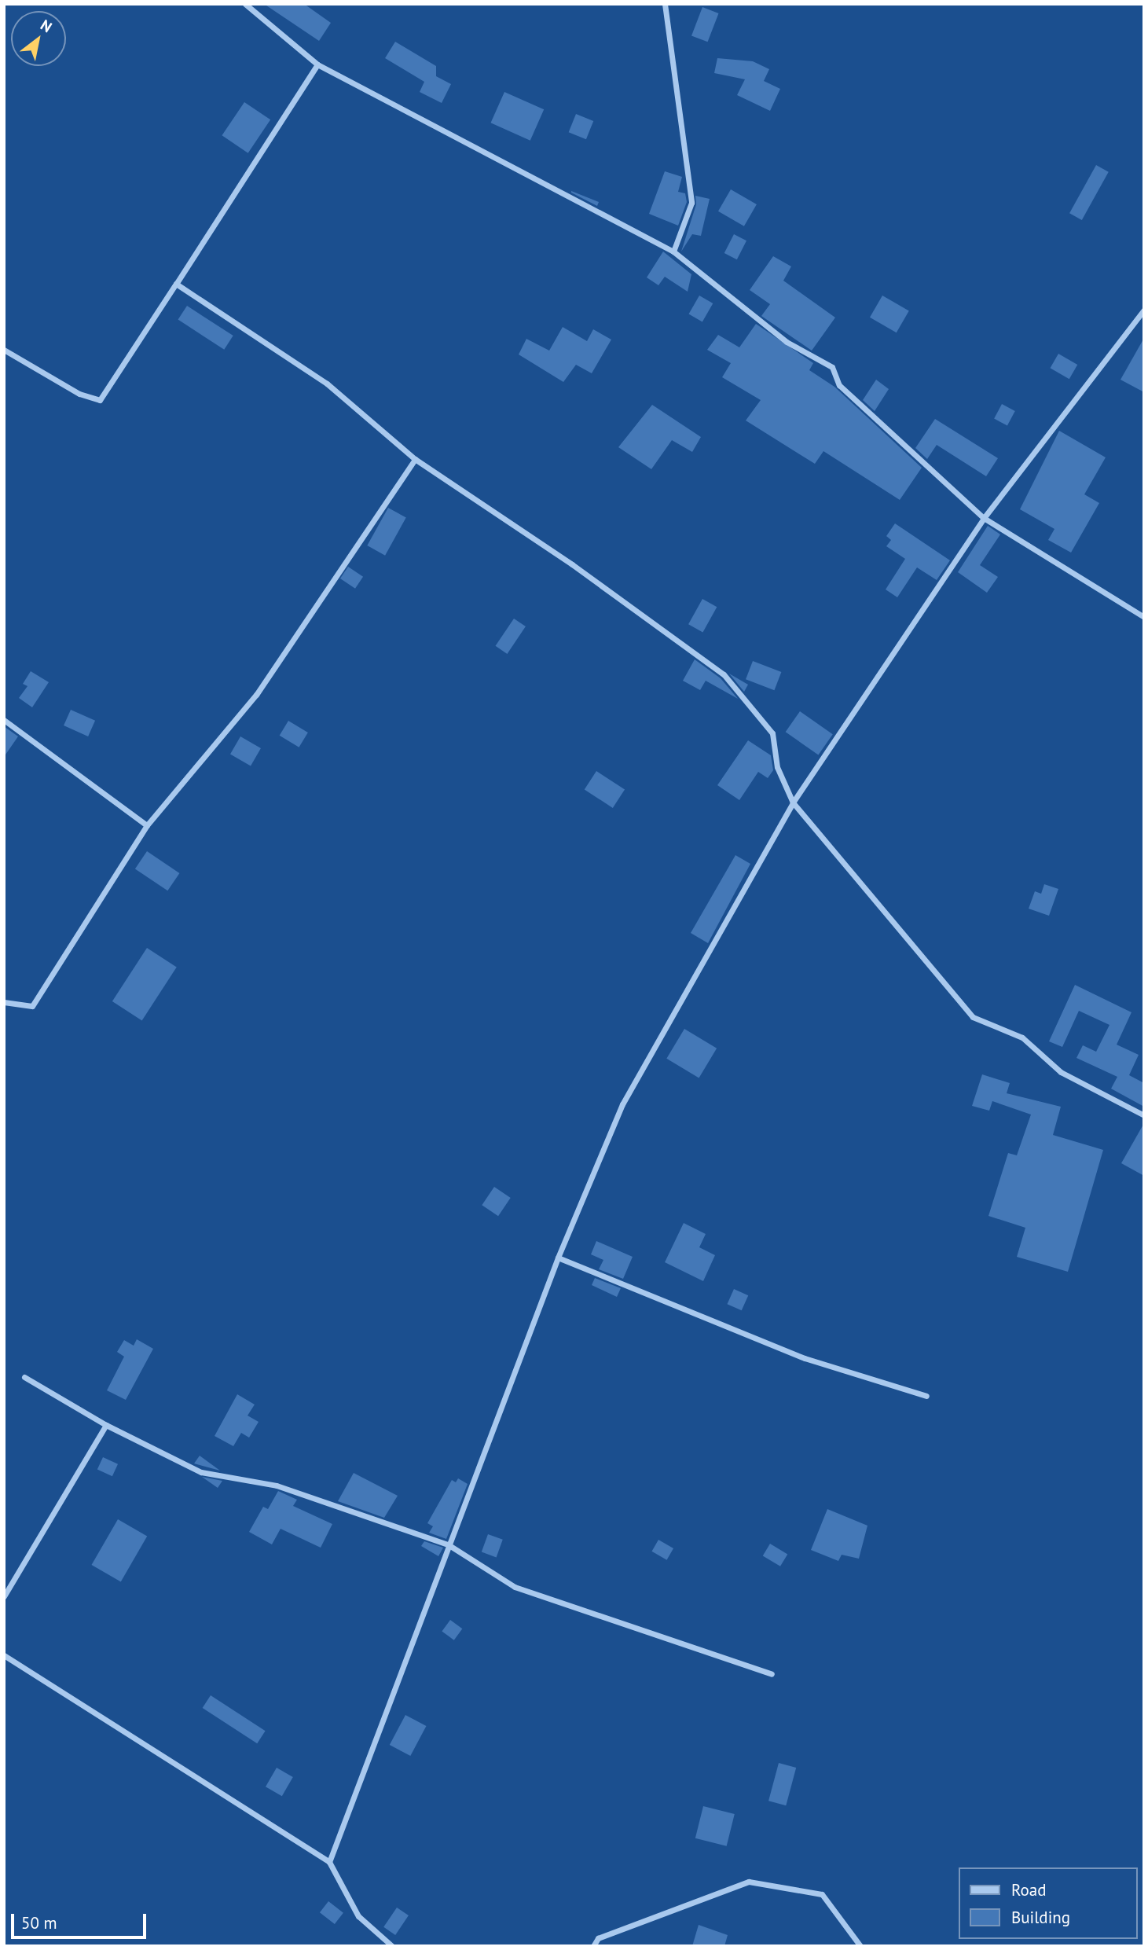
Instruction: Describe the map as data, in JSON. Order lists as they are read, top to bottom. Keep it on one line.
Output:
{"legend":["Road","Building"],"scale_bar":"50 m","north":"top right"}
